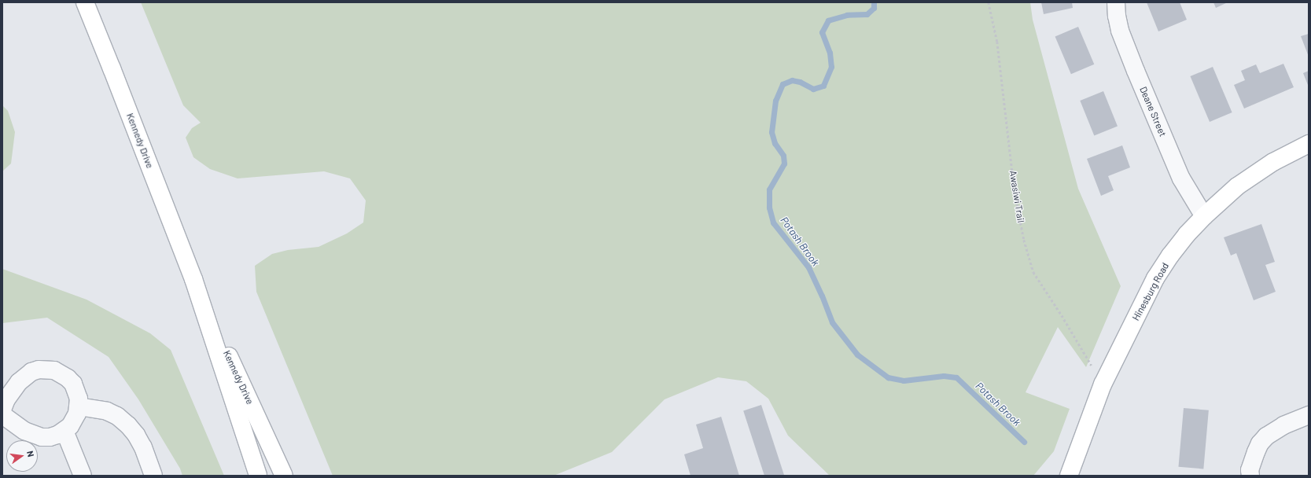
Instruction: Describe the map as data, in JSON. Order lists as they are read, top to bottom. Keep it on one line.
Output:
{"streets":{"main road":["Kennedy Drive","Hinesburg Road"],"street":["Deane Street"],"path":["Awasiwi Trail"]},"crossings":[["Deane Street","Hinesburg Road"]],"water":["Potash Brook"],"north":"right"}
